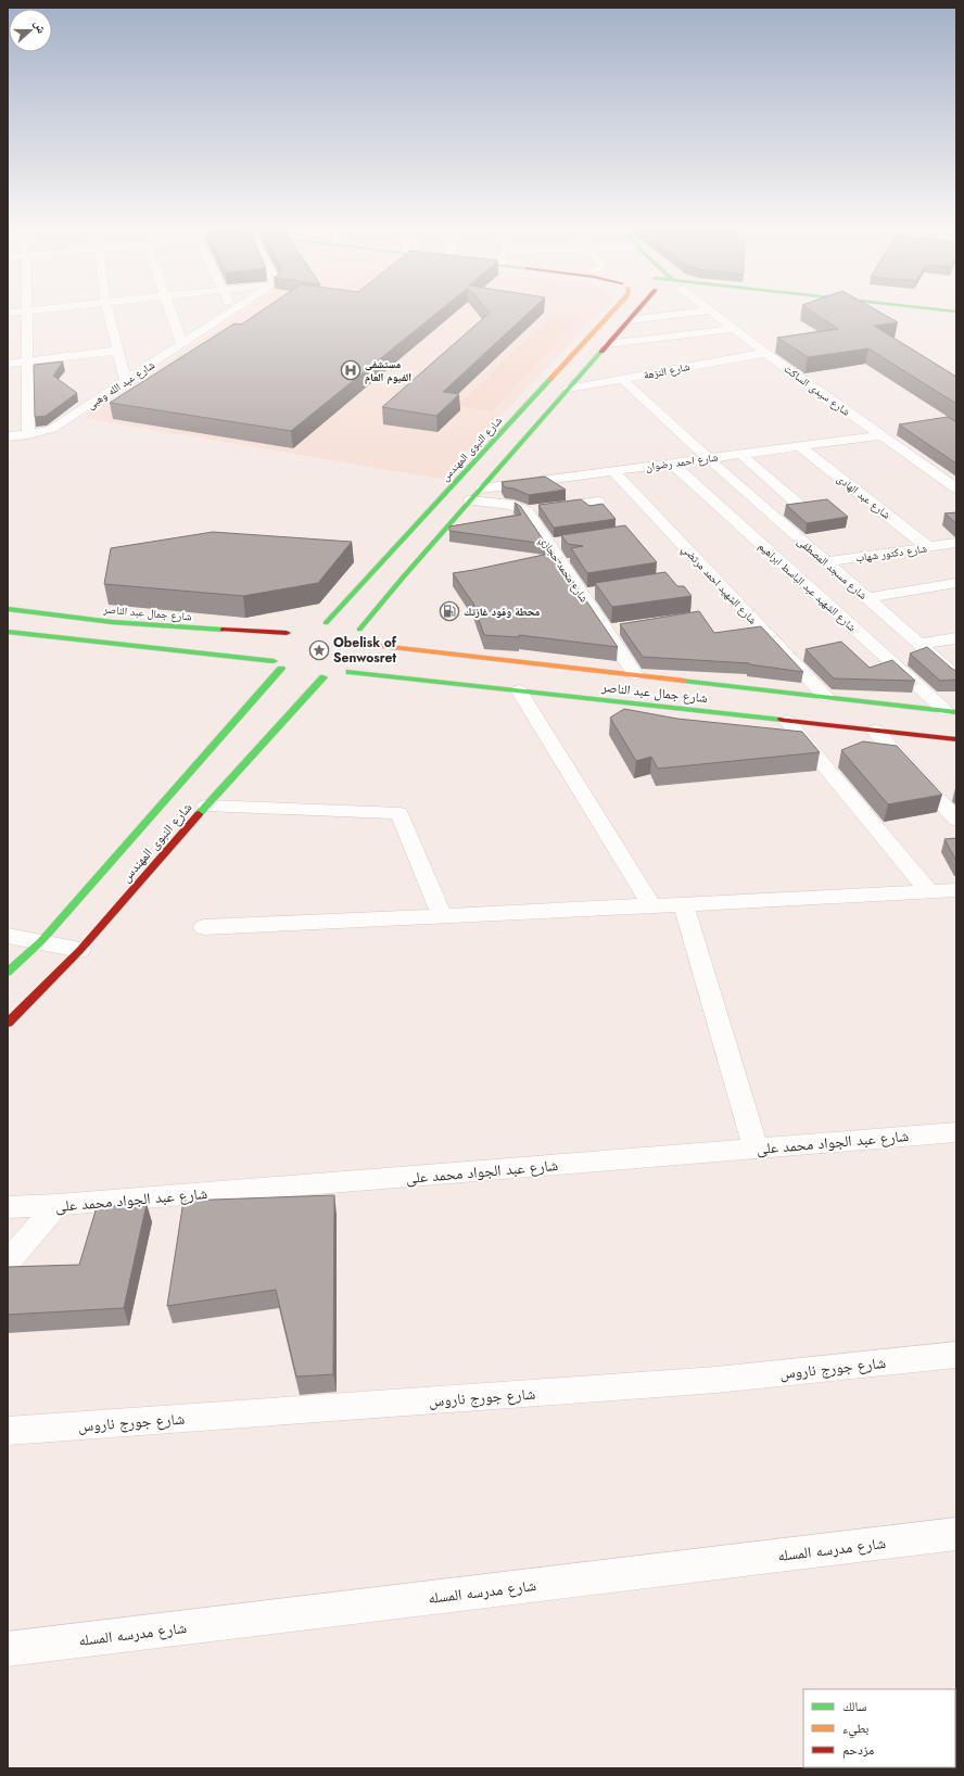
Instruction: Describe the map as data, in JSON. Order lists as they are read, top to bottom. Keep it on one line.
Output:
{"streets":{"main road":["شارع النبوى المهندس","شارع جمال عبد الناصر"],"street":["شارع النزهة","شارع عبد الله وهبى","شارع سيدى الساكت","شارع احمد رضوان","شارع عبد الهادى","شارع دكتور شهاب","شارع مسجد المصطفى","شارع محمد حجازي","شارع الشهيد احمد مرتضي","شارع الشهيد عبد الباسط ابراهيم","شارع عبد الجواد محمد على","شارع جورج ناروس","شارع مدرسه المسله"]},"crossings":[["شارع النزهة","شارع سيدى الساكت"],["شارع النزهة","شارع النبوى المهندس"],["شارع النزهة","شارع مسجد المصطفى"],["شارع سيدى الساكت","شارع احمد رضوان"],["شارع النبوى المهندس","شارع احمد رضوان"],["شارع النبوى المهندس","شارع جمال عبد الناصر"],["شارع احمد رضوان","شارع عبد الهادى"],["شارع احمد رضوان","شارع مسجد المصطفى"],["شارع احمد رضوان","شارع الشهيد احمد مرتضي"],["شارع احمد رضوان","شارع الشهيد عبد الباسط ابراهيم"],["شارع عبد الهادى","شارع دكتور شهاب"],["شارع دكتور شهاب","شارع مسجد المصطفى"],["شارع محمد حجازي","شارع جمال عبد الناصر"],["شارع الشهيد احمد مرتضي","شارع جمال عبد الناصر"],["شارع الشهيد عبد الباسط ابراهيم","شارع جمال عبد الناصر"]],"places":{"hospital":["مستشفى الفيوم العام"],"fuel station":["محطة وقود غازتك"],"place":["Obelisk of Senwosret"]},"legend":["سالك","بطيء","مزدحم"],"north":"right"}
